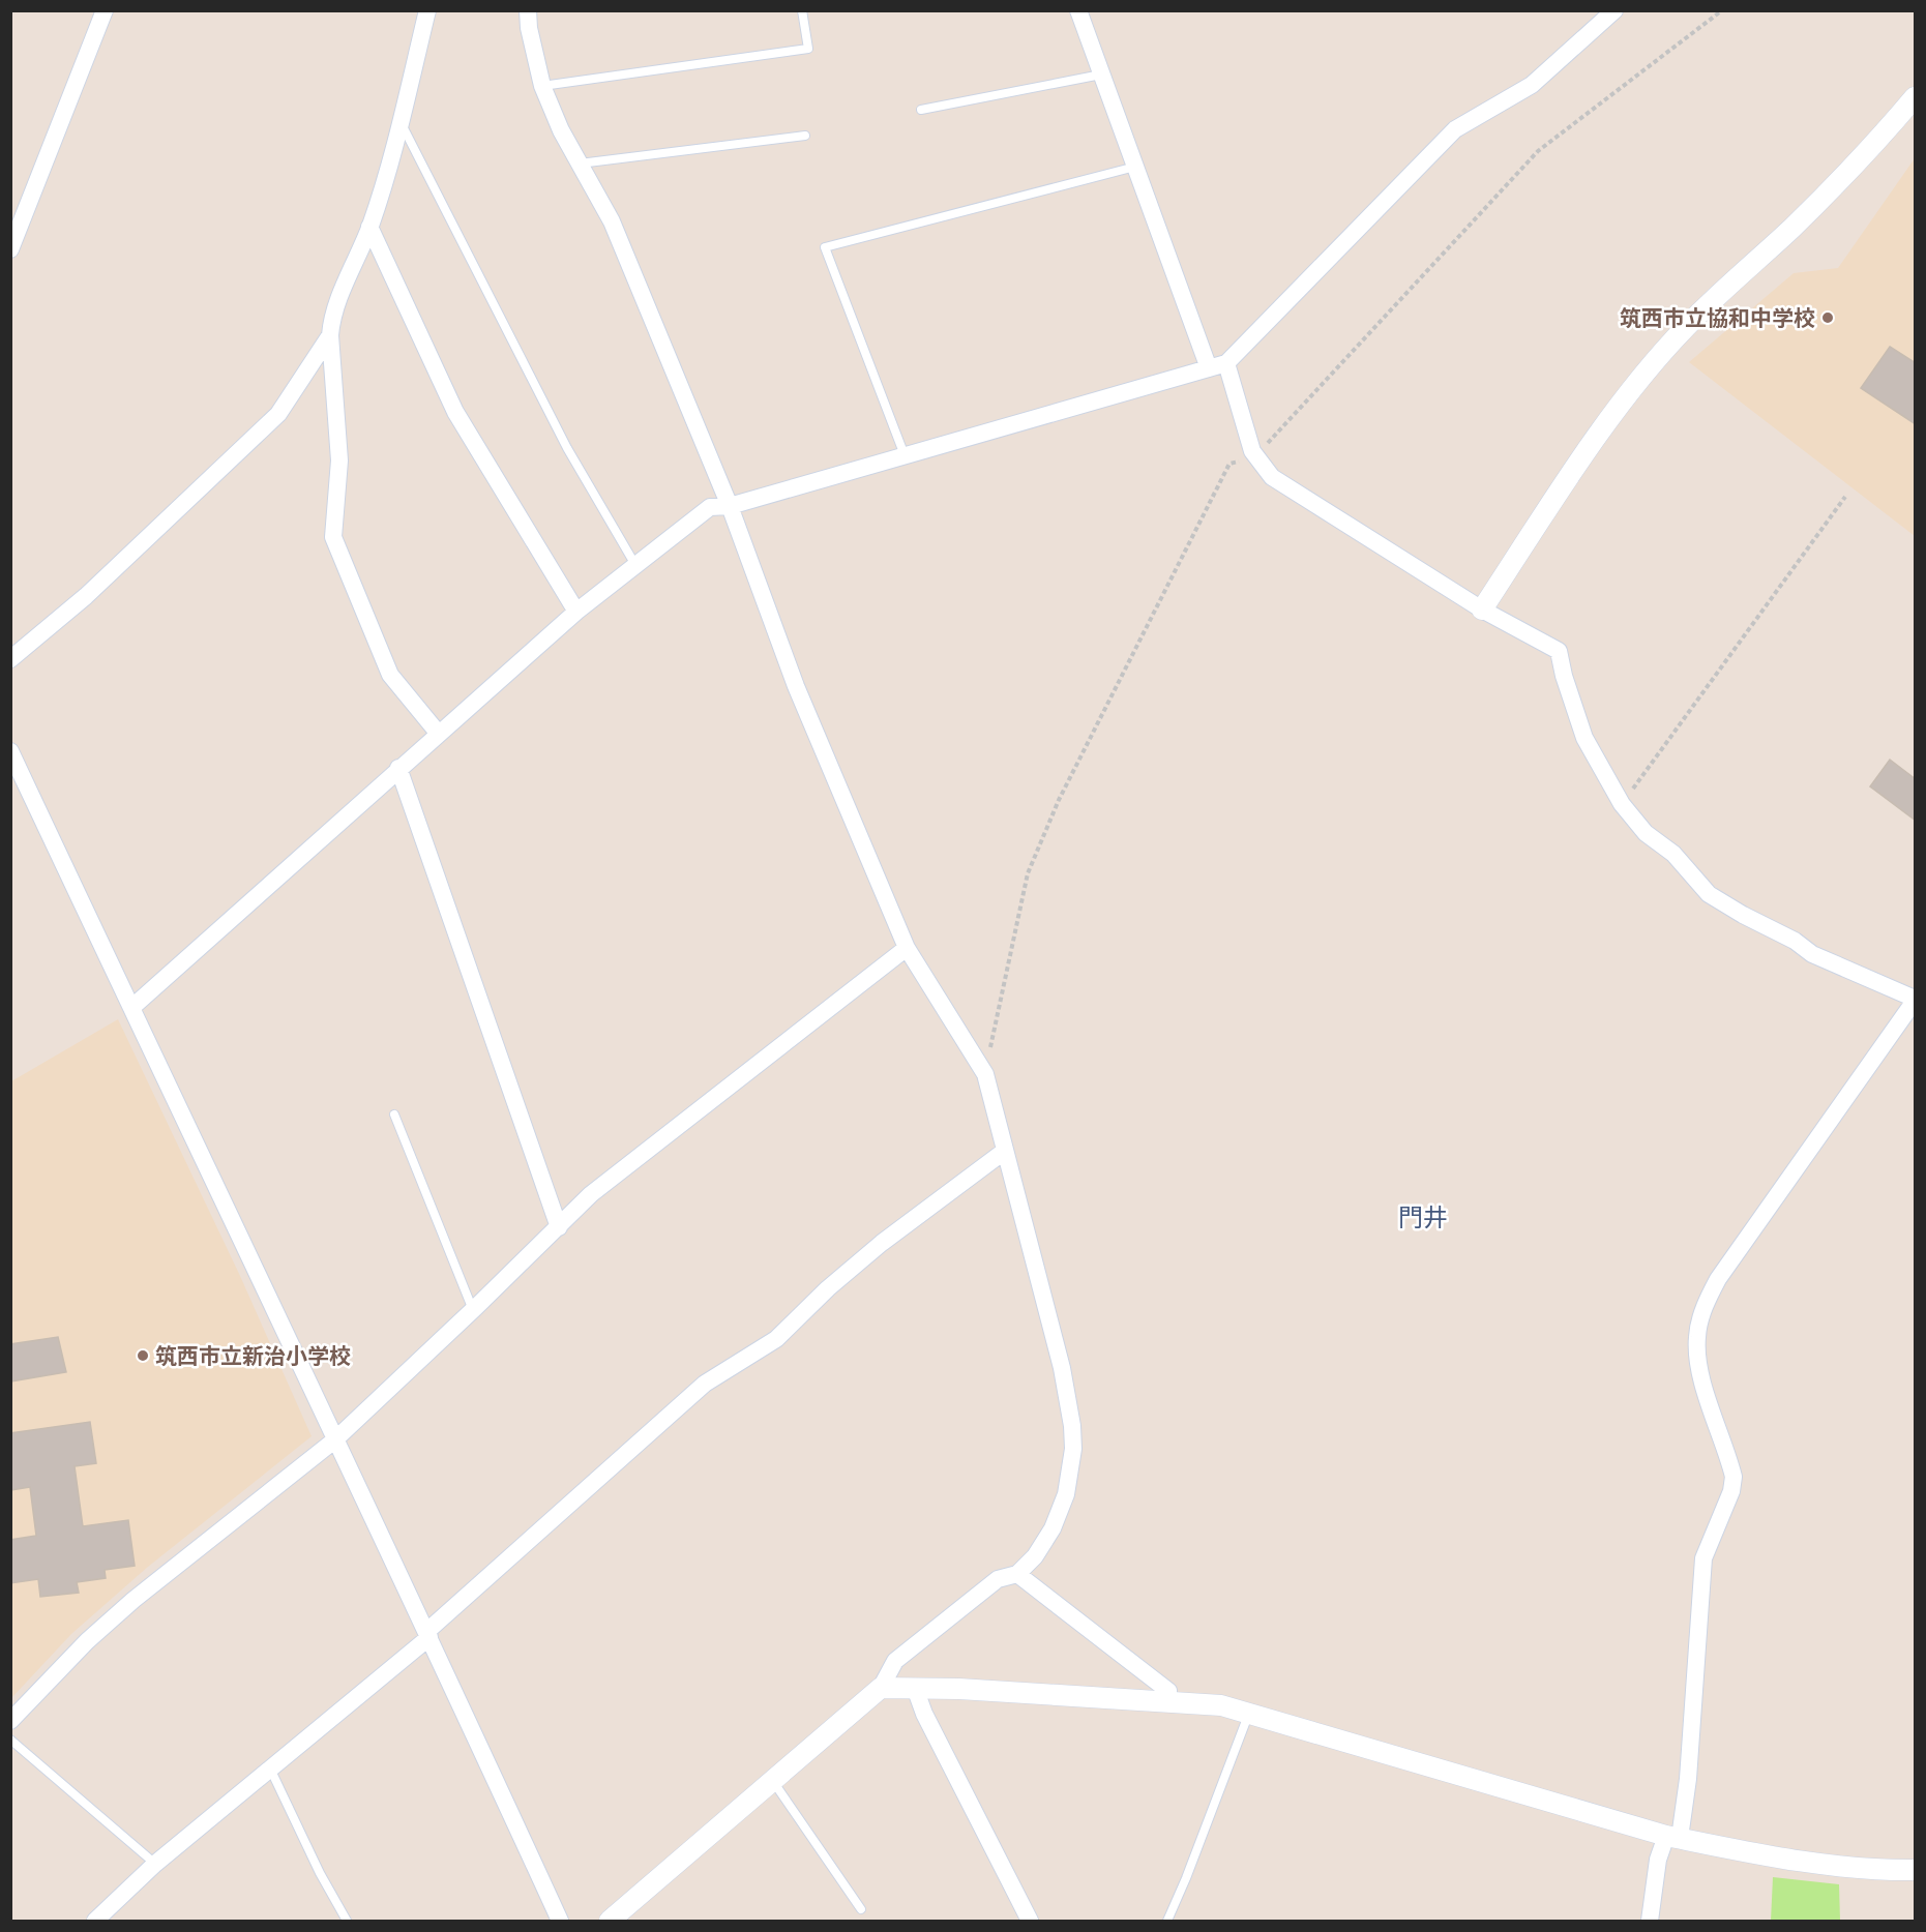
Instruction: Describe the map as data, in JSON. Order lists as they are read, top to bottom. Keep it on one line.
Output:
{"districts":["門井"],"places":["筑西市立協和中学校","筑西市立新治小学校"]}
